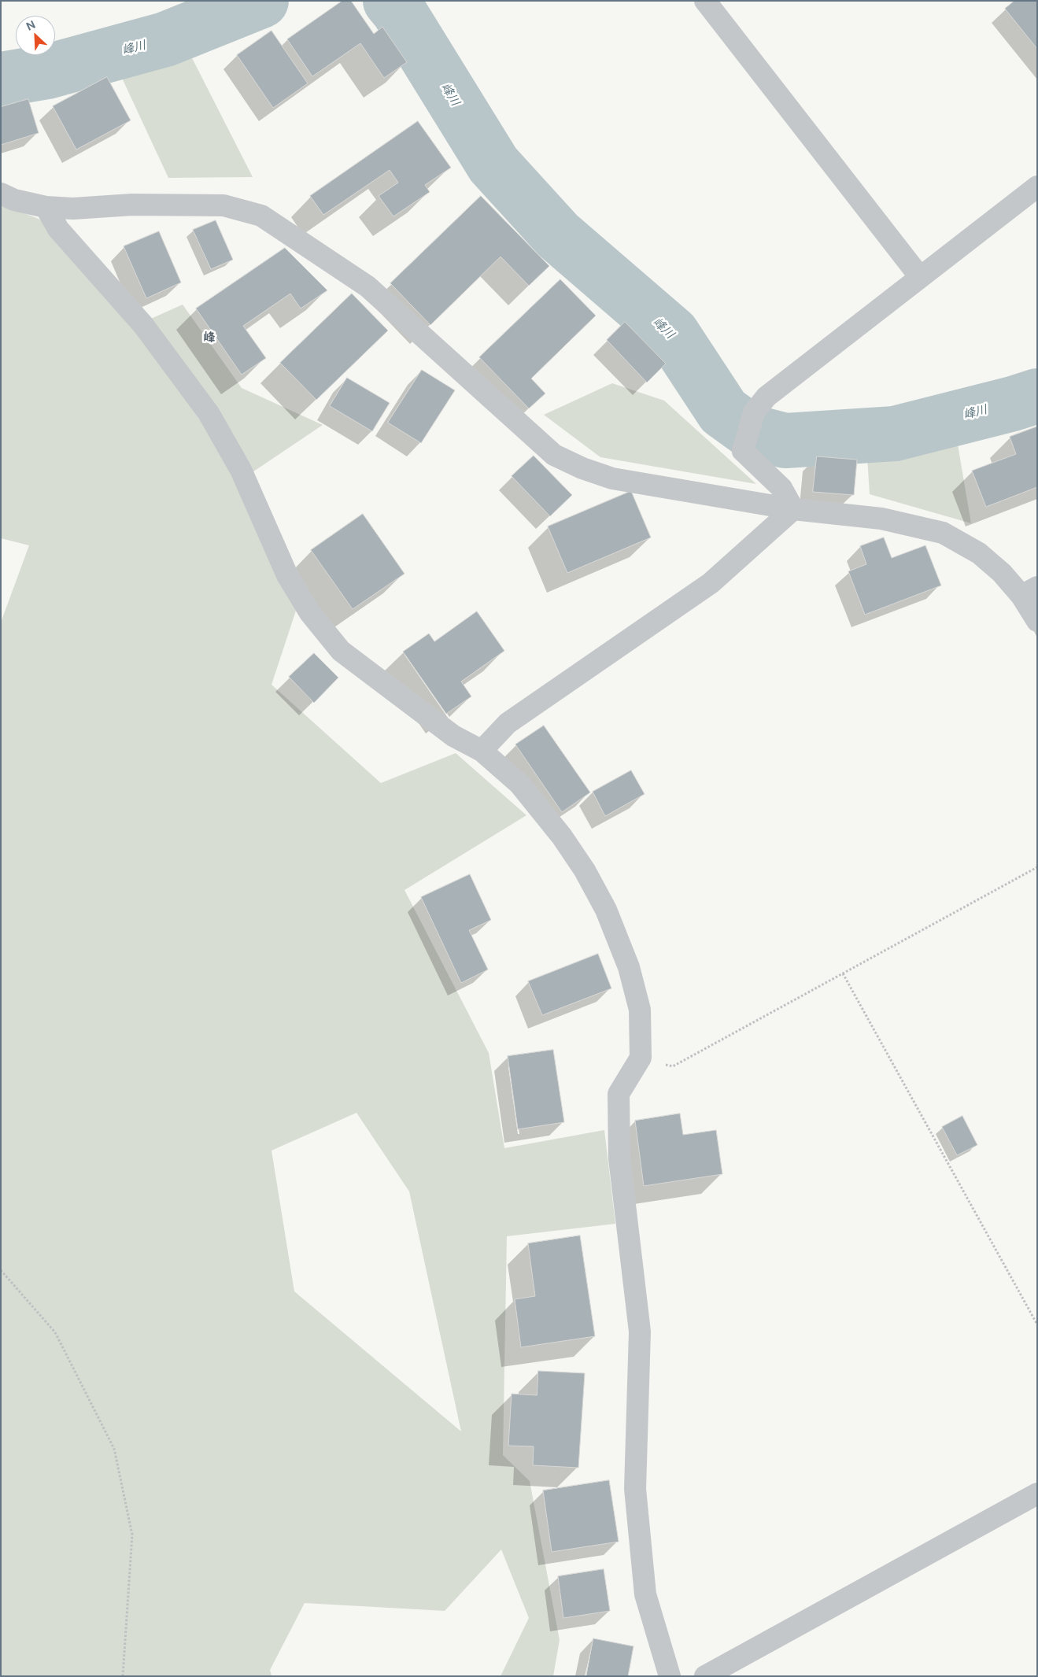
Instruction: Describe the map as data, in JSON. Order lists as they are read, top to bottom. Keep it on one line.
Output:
{"districts":["峰"],"water":["峰川"],"north":"top left"}
